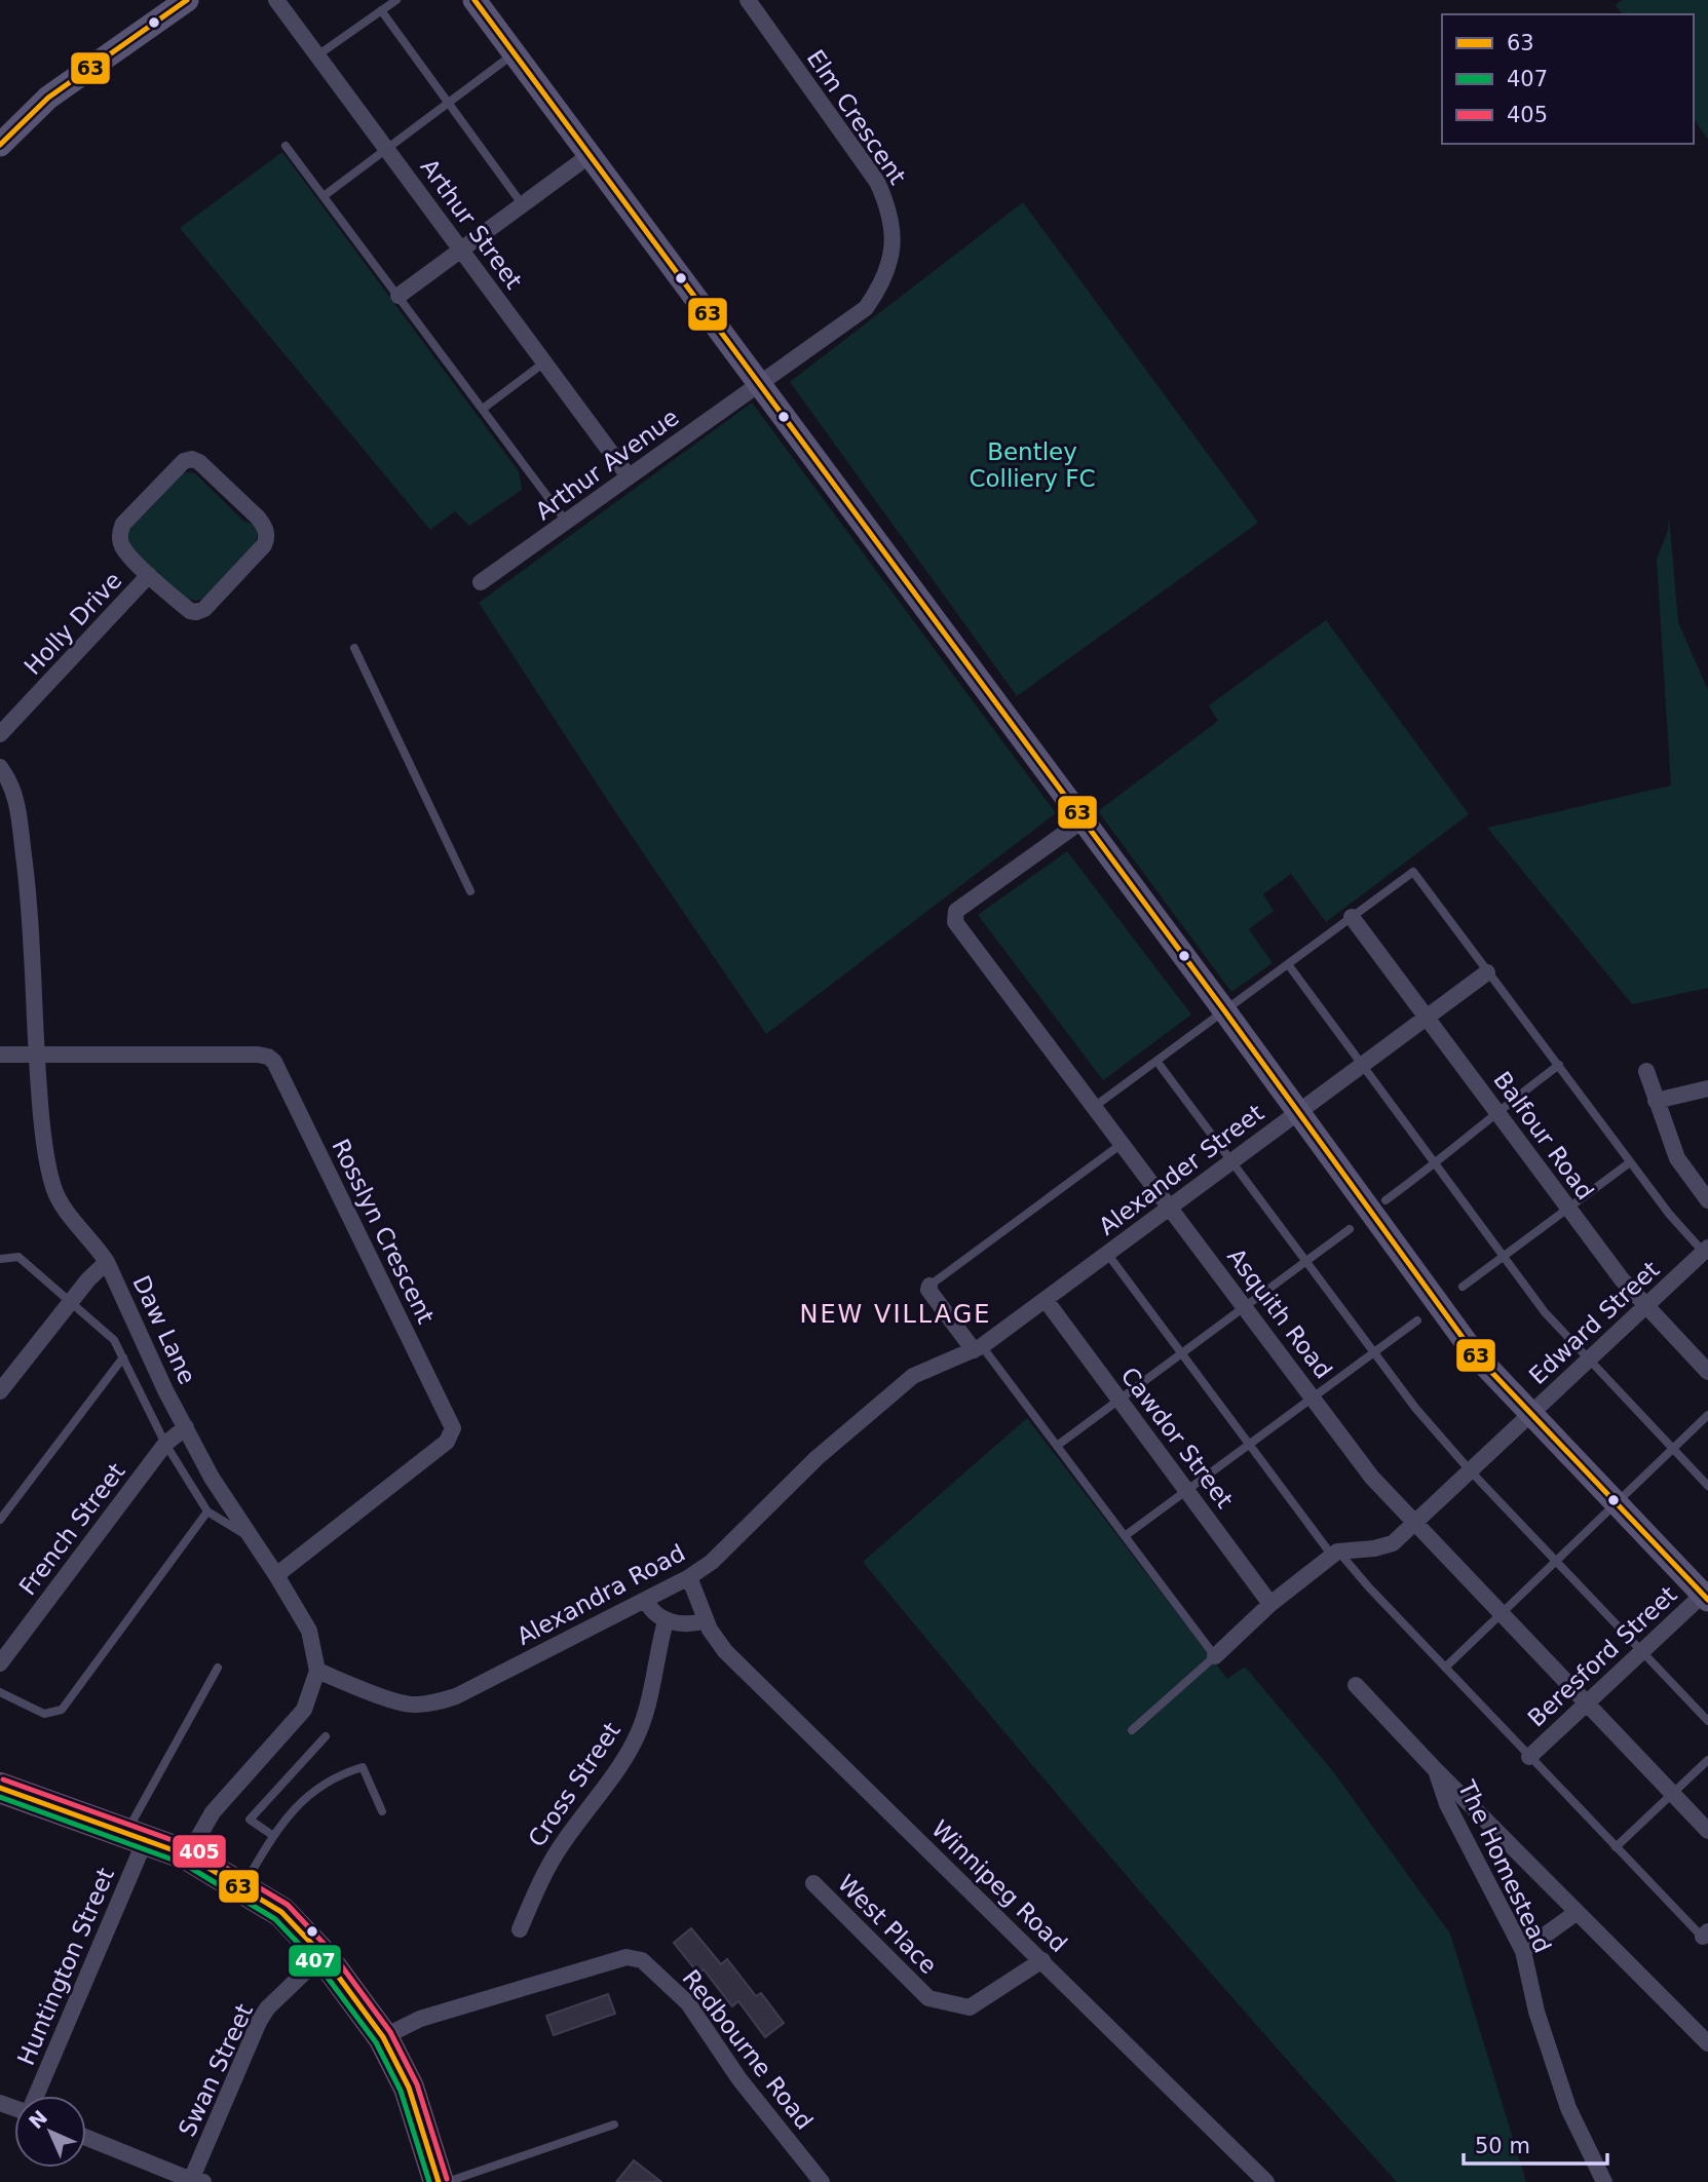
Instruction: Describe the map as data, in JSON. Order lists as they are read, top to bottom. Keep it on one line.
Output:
{"streets":{"street":["Elm Crescent","Arthur Street","Arthur Avenue","Holly Drive","Balfour Road","Alexander Street","Rosslyn Crescent","Asquith Road","Edward Street","Daw Lane","Cawdor Street","French Street","Alexandra Road","Beresford Street","Cross Street","The Homestead","Winnipeg Road","West Place","Huntington Street","Redbourne Road","Swan Street"]},"crossings":[["Elm Crescent","Arthur Avenue"],["Arthur Street","Arthur Avenue"],["Balfour Road","Alexander Street"],["Balfour Road","Edward Street"],["Alexander Street","Asquith Road"],["Alexander Street","Cawdor Street"],["Alexander Street","Alexandra Road"],["Rosslyn Crescent","Daw Lane"],["Asquith Road","Edward Street"],["Asquith Road","Beresford Street"],["Daw Lane","French Street"],["Daw Lane","Alexandra Road"],["Alexandra Road","Winnipeg Road"],["Winnipeg Road","West Place"]],"districts":["NEW VILLAGE"],"parks":["Bentley Colliery FC"],"lines":["transit line 63","transit line 405","transit line 407"],"legend":["63","407","405"],"scale_bar":"50 m","north":"top left"}
